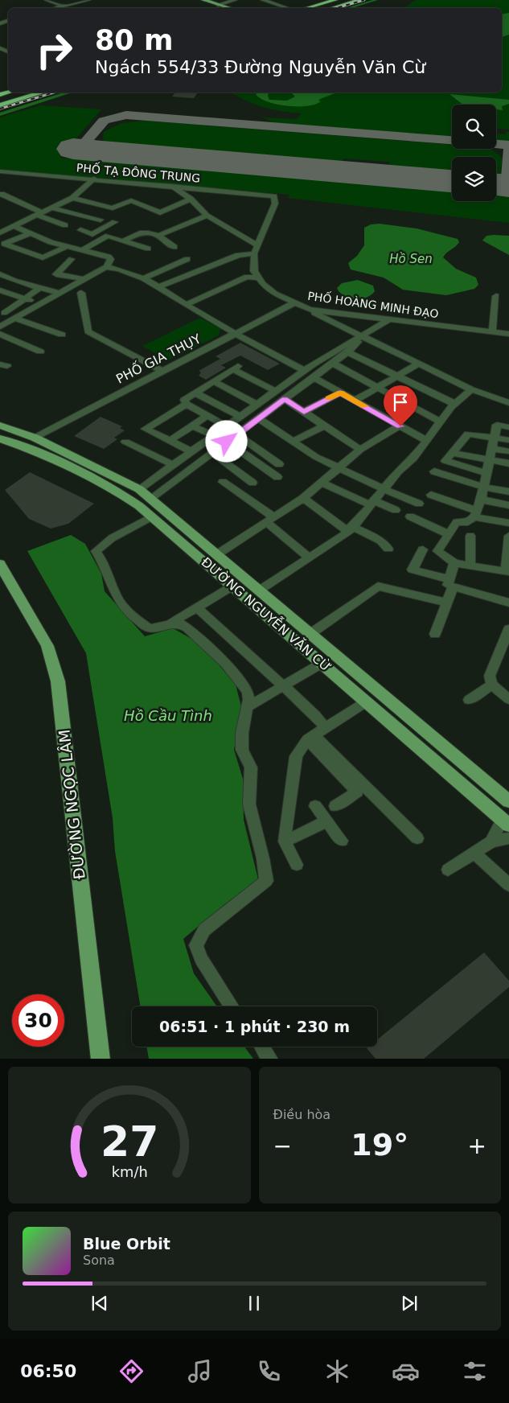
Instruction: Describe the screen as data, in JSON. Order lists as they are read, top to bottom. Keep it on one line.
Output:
{"streets":{"main road":["ĐƯỜNG NGUYỄN VĂN CỪ","ĐƯỜNG NGỌC LÂM"],"street":["PHỐ TẠ ĐÔNG TRUNG","PHỐ HOÀNG MINH ĐẠO","PHỐ GIA THỤY"]},"crossings":[["PHỐ HOÀNG MINH ĐẠO","PHỐ GIA THỤY"],["PHỐ GIA THỤY","ĐƯỜNG NGUYỄN VĂN CỪ"]],"water":["Hồ Sen","Hồ Cầu Tình"],"page":{"turn":["80 m","Ngách 554/33 Đường Nguyễn Văn Cừ"],"limit":"30","trip":"06:51 · 1 phút · 230 m","tile":"Điều hòa","heat":["−","19°","+"],"song":["Blue Orbit","Sona"],"tabs":"06:50","gauge":["27","km/h"]}}
